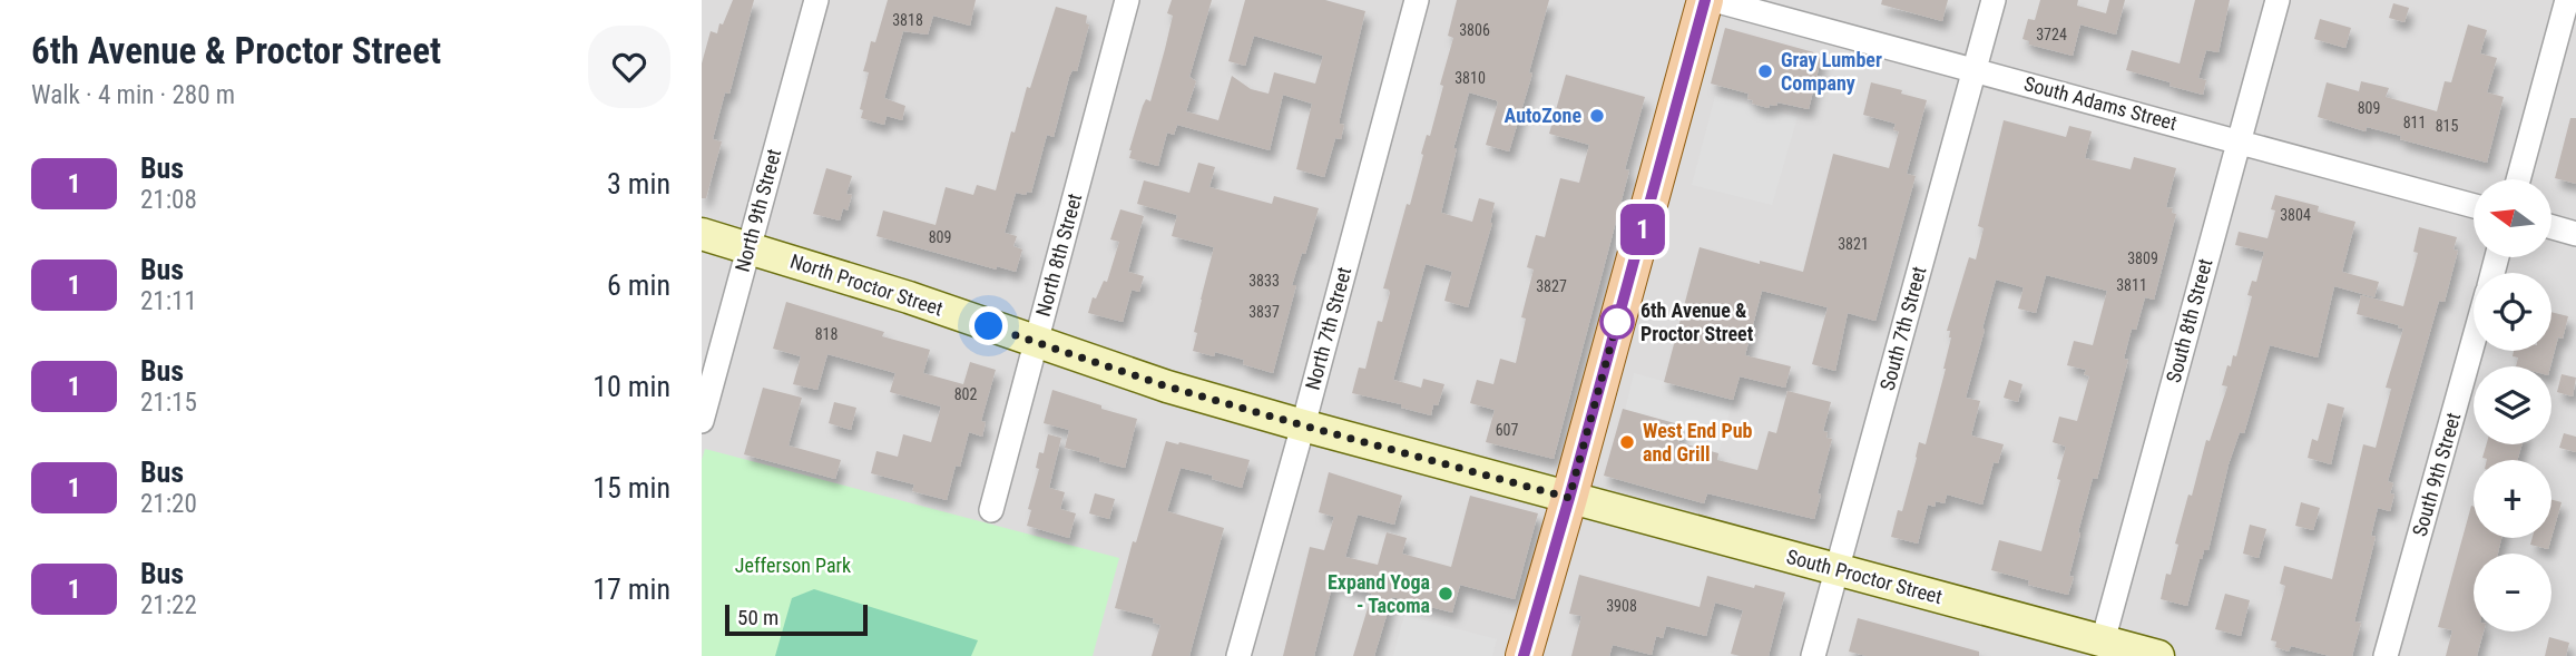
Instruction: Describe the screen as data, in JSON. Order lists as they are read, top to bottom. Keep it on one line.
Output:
{"streets":{"street":["South Adams Street","North 9th Street","North 8th Street","North Proctor Street","South 8th Street","North 7th Street","South 7th Street","South 9th Street","South Proctor Street"]},"crossings":[["South Adams Street","South 8th Street"],["South Adams Street","South 7th Street"],["North 9th Street","North Proctor Street"],["North 8th Street","North Proctor Street"],["North Proctor Street","North 7th Street"],["North Proctor Street","South Proctor Street"],["South 8th Street","South Proctor Street"],["South 7th Street","South Proctor Street"]],"parks":["Jefferson Park"],"places":["Gray Lumber Company","AutoZone","6th Avenue & Proctor Street","West End Pub and Grill","Expand Yoga - Tacoma"],"lines":["bus line 1"],"house_numbers":["3818","3806","3724","3810","809","811","815","3804","809","3821","3809","3833","3811","3827","3837","818","802","607","3908"],"scale_bar":"50 m","north":"left","page":{"heading":["6th Avenue & Proctor Street","Walk · 4 min · 280 m"],"on_map":"1","list":[{"mark":"1","name":"Bus","note":"21:08","value":"3 min"},{"mark":"1","name":"Bus","note":"21:11","value":"6 min"},{"mark":"1","name":"Bus","note":"21:15","value":"10 min"},{"mark":"1","name":"Bus","note":"21:20","value":"15 min"},{"mark":"1","name":"Bus","note":"21:22","value":"17 min"}],"map_buttons":["+","−"],"scale":"50 m"}}
